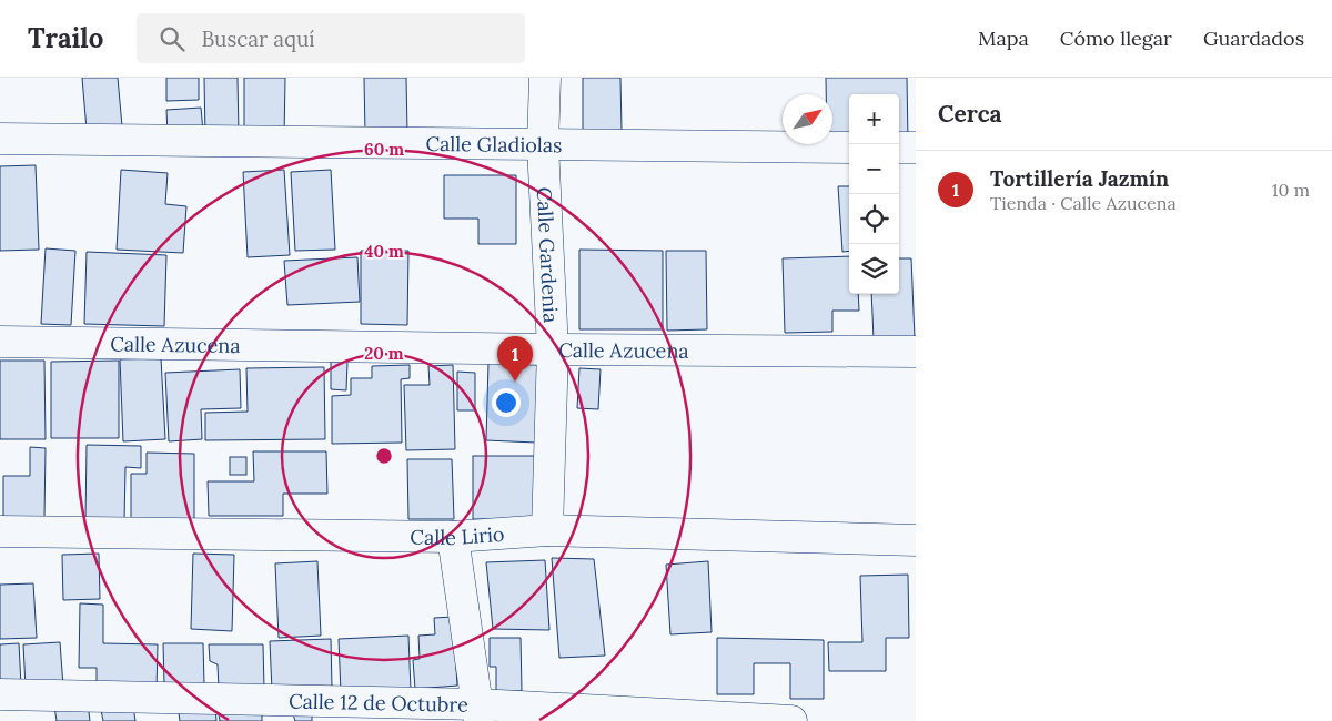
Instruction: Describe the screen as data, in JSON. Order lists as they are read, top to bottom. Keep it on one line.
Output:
{"streets":{"street":["Calle Gladiolas","Calle Gardenia","Calle Azucena","Calle Lirio","Calle 12 de Octubre"]},"crossings":[["Calle Gladiolas","Calle Gardenia"],["Calle Gardenia","Calle Azucena"],["Calle Gardenia","Calle Lirio"]],"north":"top right","page":{"header":"Trailo","search":"Buscar aquí","nav":["Mapa","Cómo llegar","Guardados"],"heading":"Cerca","map_buttons":["+","−"],"list":[{"mark":"1","name":"Tortillería Jazmín","note":"Tienda · Calle Azucena","value":"10 m"}],"pins":"1"},"rings":["60 m","40 m","20 m"]}
